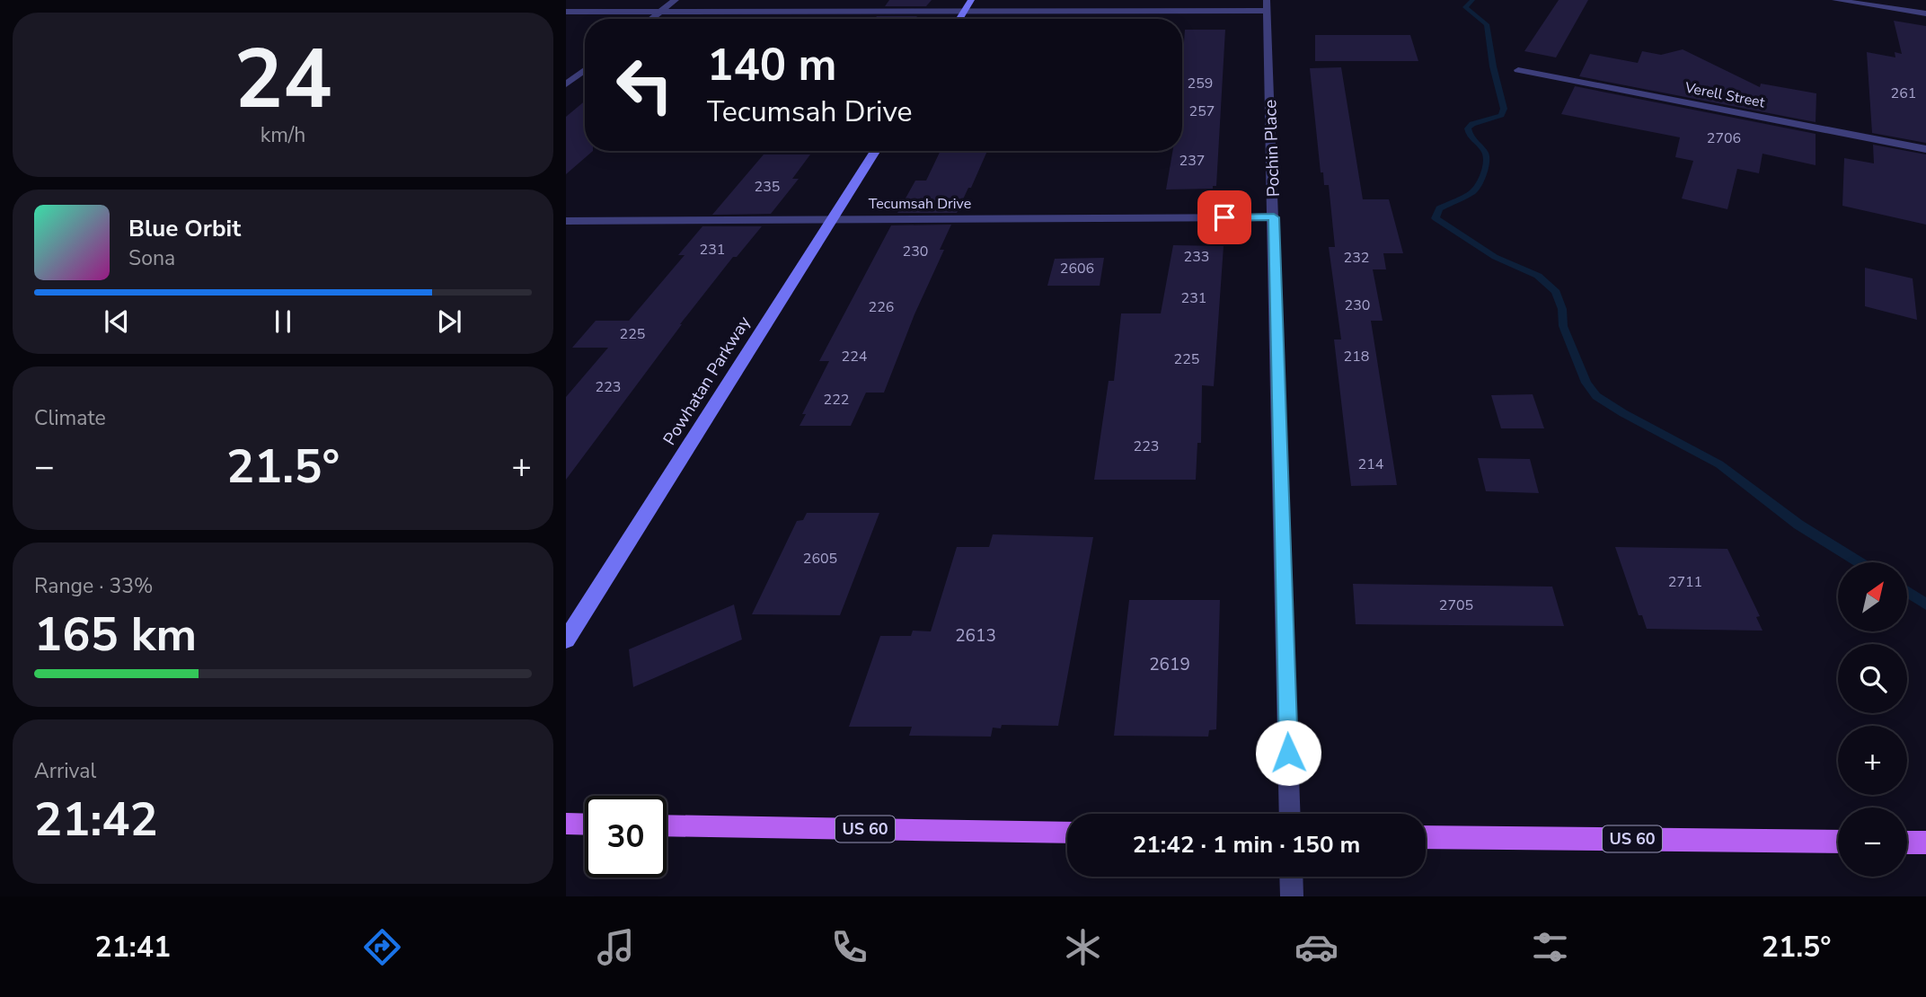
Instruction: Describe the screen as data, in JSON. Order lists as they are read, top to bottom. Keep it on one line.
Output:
{"streets":{"main road":["Powhatan Parkway","US 60"],"street":["Verell Street","Pochin Place","Tecumsah Drive"]},"crossings":[["Pochin Place","Tecumsah Drive"],["Tecumsah Drive","Powhatan Parkway"]],"house_numbers":["259","261","257","2706","237","235","231","230","233","232","2606","231","230","226","225","224","218","225","223","222","223","214","2605","2711","2705","2613","2619"],"north":"top right","page":{"tile":[["24","km/h"],"Climate",["Range · 33%","165 km"],["Arrival","21:42"]],"turn":["140 m","Tecumsah Drive"],"song":["Blue Orbit","Sona"],"heat":["−","21.5°","+"],"map_buttons":["+","−"],"limit":"30","trip":"21:42 · 1 min · 150 m","tabs":["21:41","21.5°"]}}
